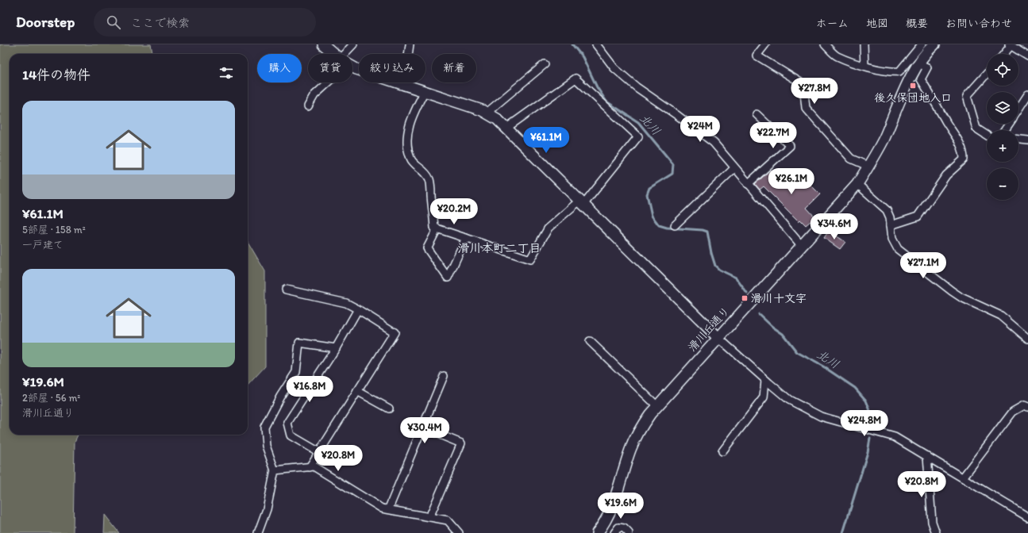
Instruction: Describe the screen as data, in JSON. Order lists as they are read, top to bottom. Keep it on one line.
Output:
{"streets":{"street":["滑川丘通り"]},"districts":["滑川本町二丁目"],"water":["北川"],"places":{"transit":["後久保団地入口","滑川十文字"]},"page":{"header":"Doorstep","search":"ここで検索","nav":["ホーム","地図","概要","お問い合わせ"],"map_buttons":["+","−"],"chip":["購入","賃貸","絞り込み","新着"],"heading":"14件の物件","price":["¥27.8M","¥24M","¥22.7M","¥61.1M","¥26.1M","¥20.2M","¥34.6M","¥27.1M","¥16.8M","¥24.8M","¥30.4M","¥20.8M","¥20.8M","¥19.6M"],"list":[{"name":"¥61.1M","note":"5部屋 · 158 m² · 一戸建て"},{"name":"¥19.6M","note":"2部屋 · 56 m² · 滑川丘通り"}]}}
